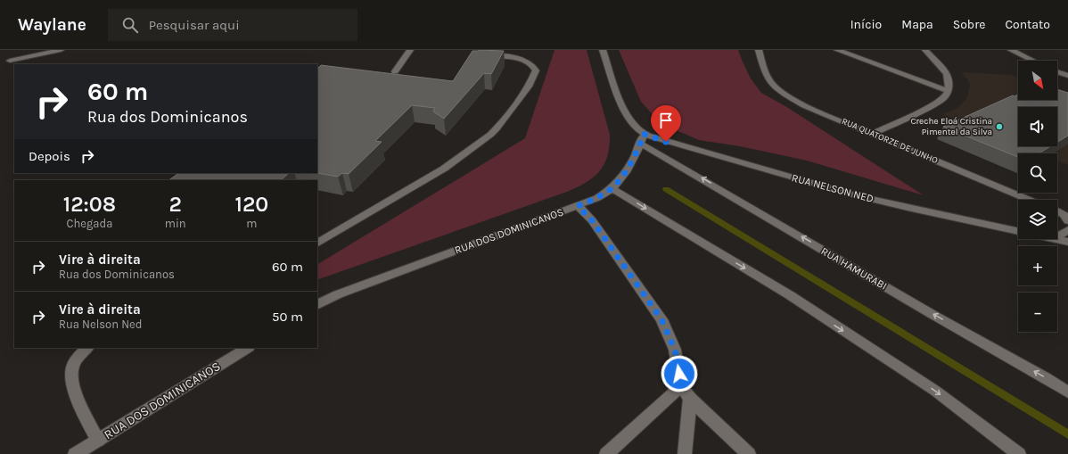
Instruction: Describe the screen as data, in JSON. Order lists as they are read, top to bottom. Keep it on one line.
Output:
{"streets":{"street":["RUA QUATORZE DE JUNHO","RUA NELSON NED","RUA DOS DOMINICANOS","RUA HAMURABI"]},"crossings":[["RUA NELSON NED","RUA DOS DOMINICANOS"],["RUA NELSON NED","RUA HAMURABI"],["RUA DOS DOMINICANOS","RUA HAMURABI"]],"places":["Creche Eloá Cristina Pimentel da Silva"],"north":"bottom right","page":{"header":"Waylane","search":"Pesquisar aqui","nav":["Início","Mapa","Sobre","Contato"],"map_buttons":["+","−"],"turn":["60 m","Rua dos Dominicanos"],"then":"Depois","eta":["12:08","Chegada","2","min","120","m"],"list":[{"name":"Vire à direita","note":"Rua dos Dominicanos","value":"60 m"},{"name":"Vire à direita","note":"Rua Nelson Ned","value":"50 m"}]}}
